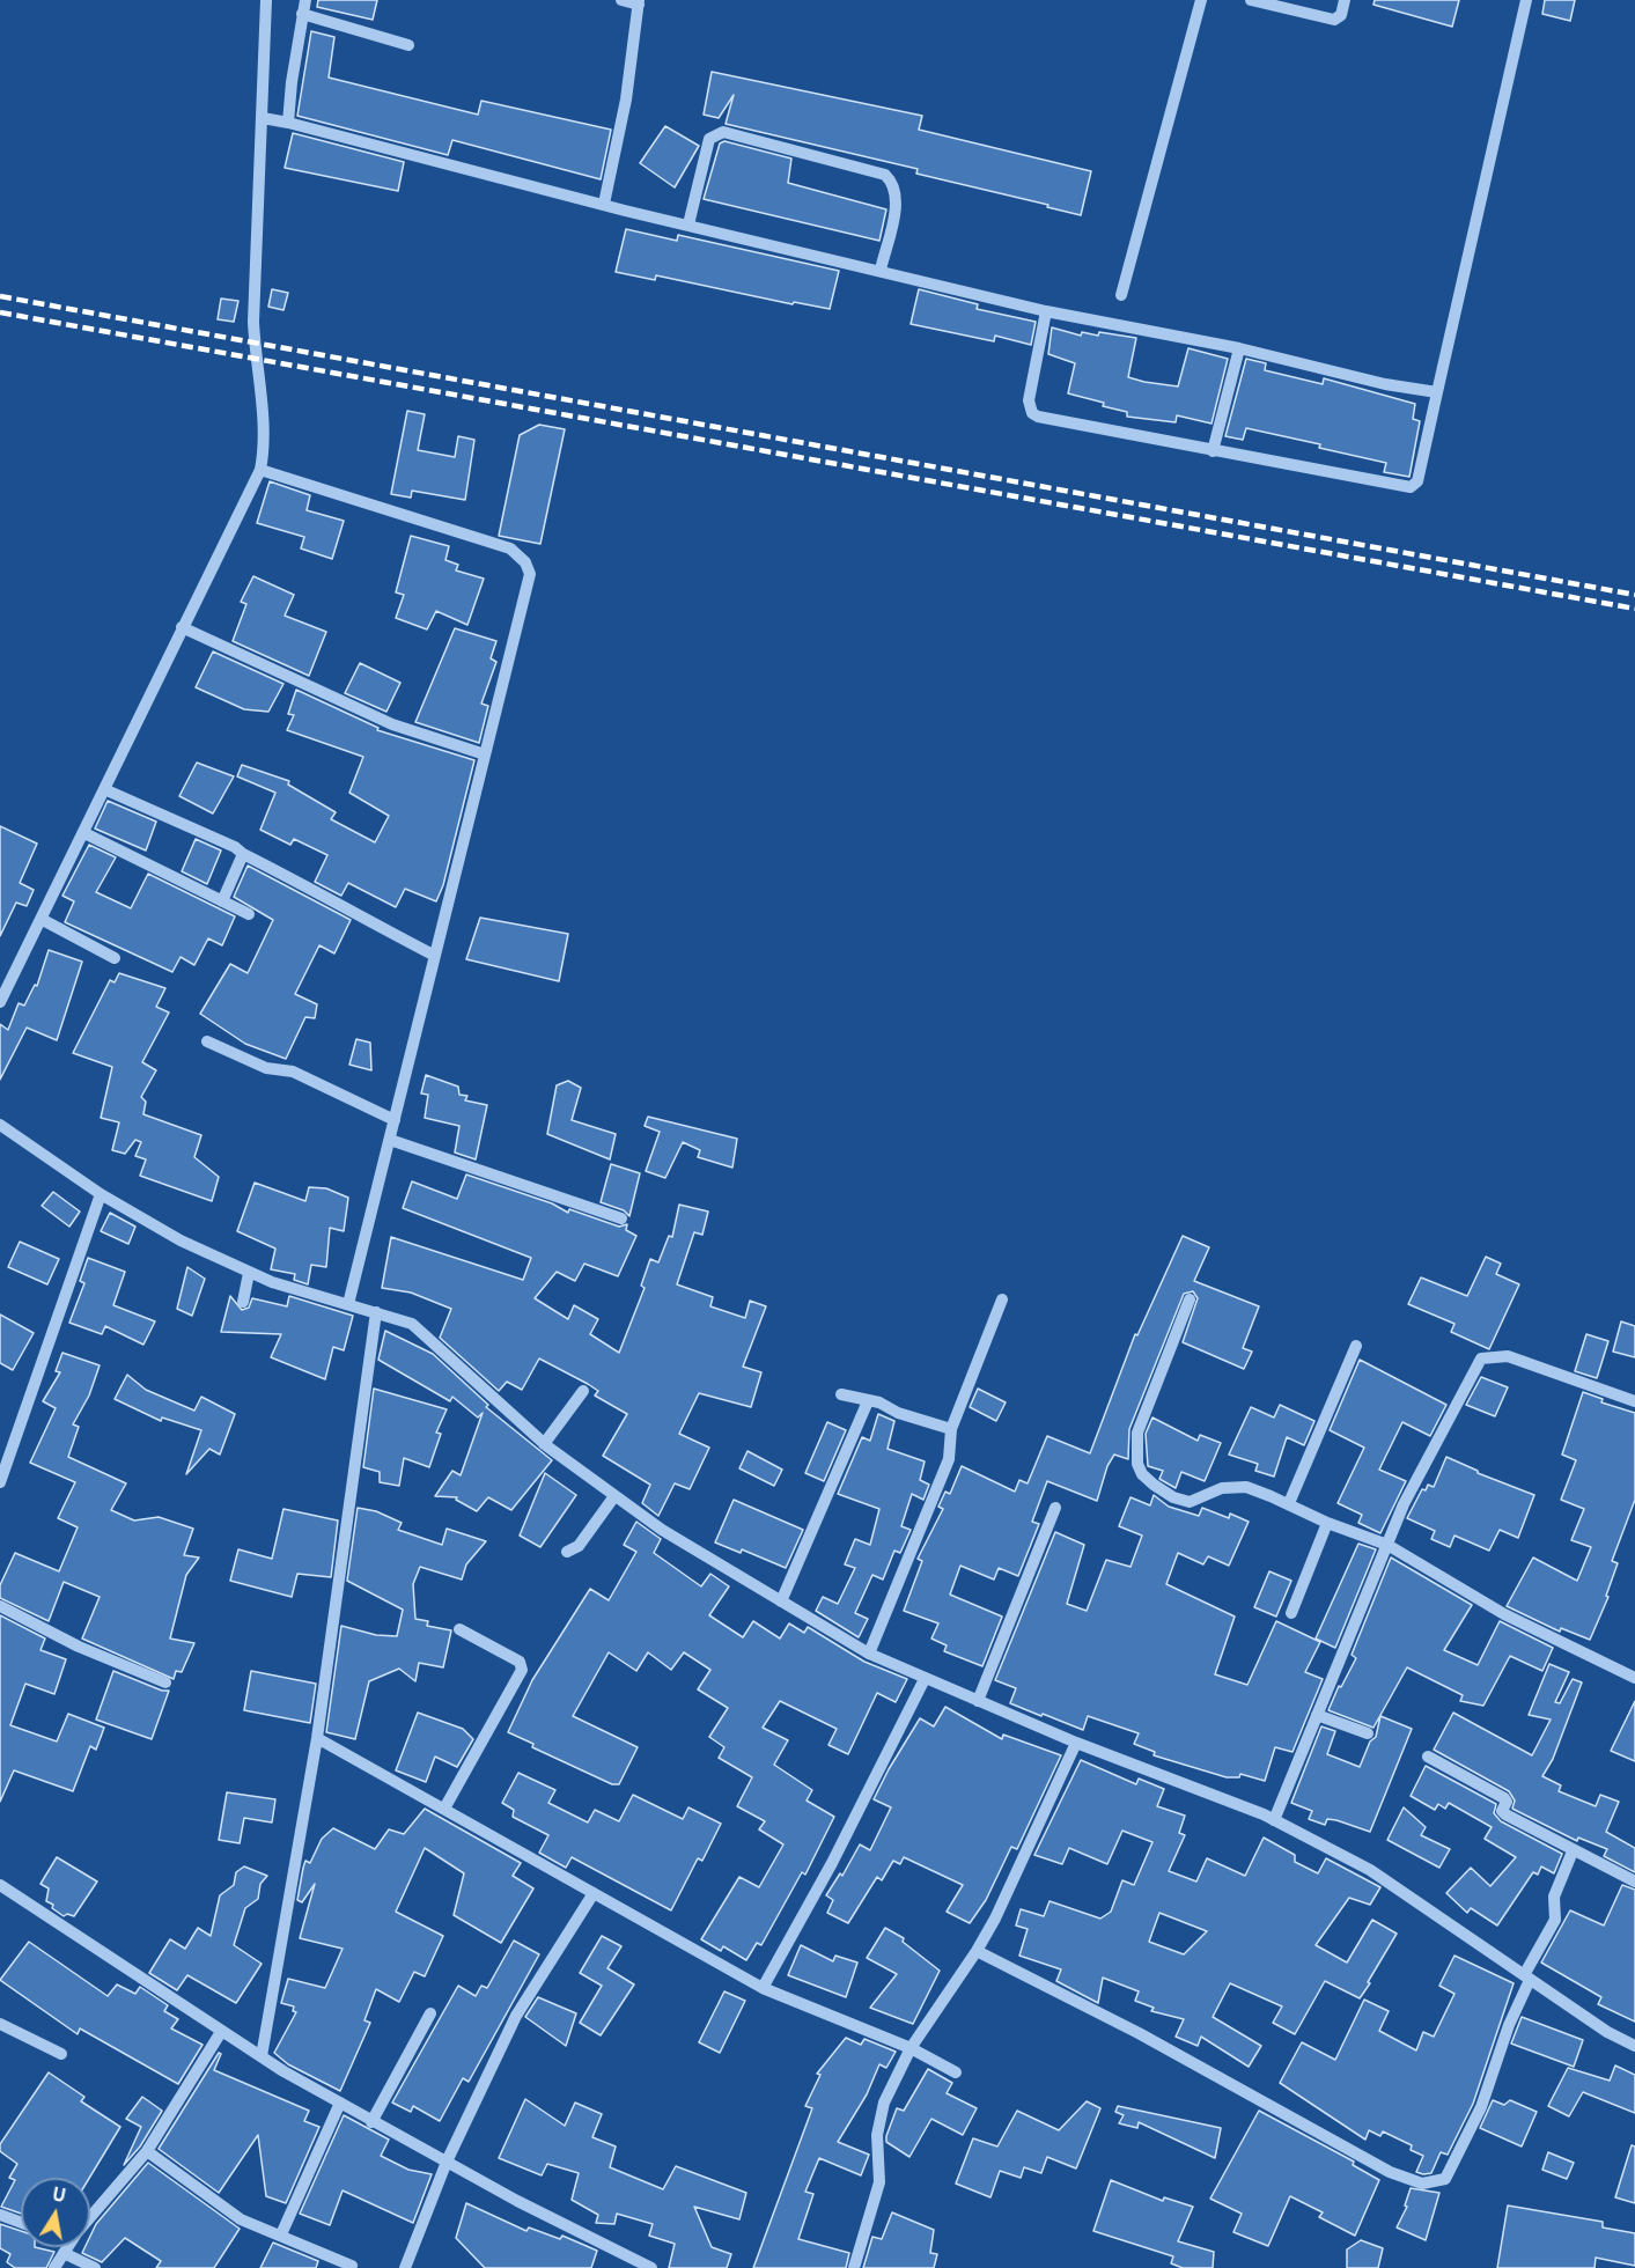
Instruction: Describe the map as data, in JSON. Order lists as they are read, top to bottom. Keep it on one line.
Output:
{"north":"top"}
